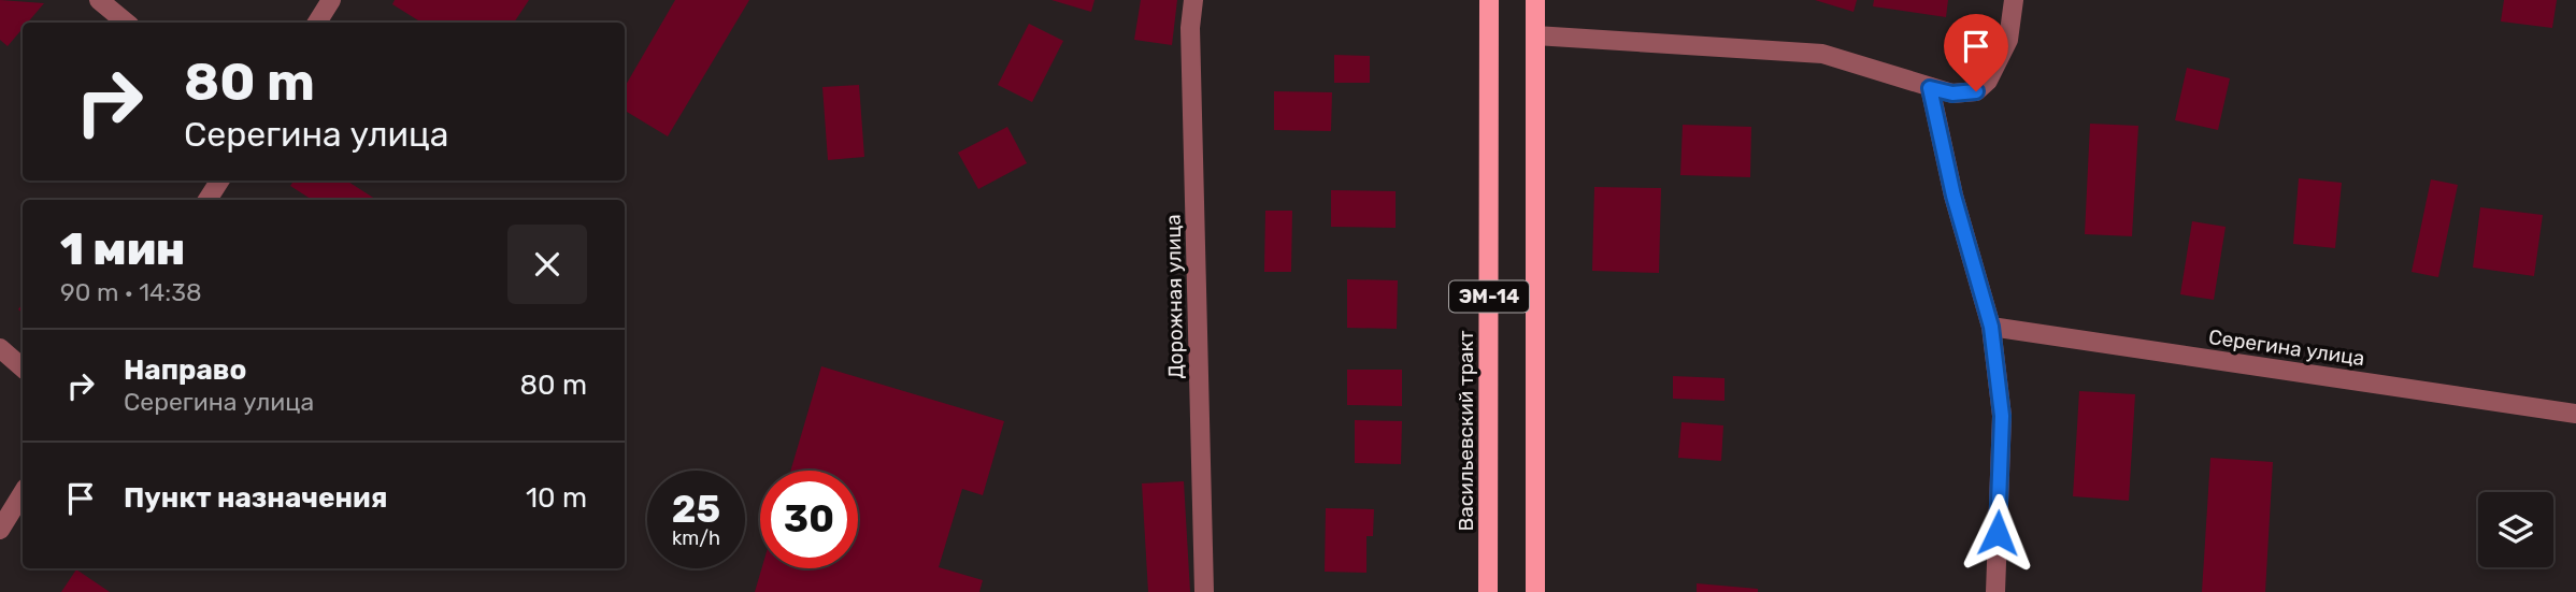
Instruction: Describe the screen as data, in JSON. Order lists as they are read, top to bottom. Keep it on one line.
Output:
{"streets":{"main road":["ЭМ-14","Васильевский тракт"],"street":["Дорожная улица","Серегина улица"]},"page":{"turn":["80 m","Серегина улица"],"heading":["1 мин","90 m · 14:38"],"list":[{"name":"Направо","note":"Серегина улица","value":"80 m"},{"name":"Пункт назначения","value":"10 m"}],"speed":"25 km/h","limit":"30"}}
